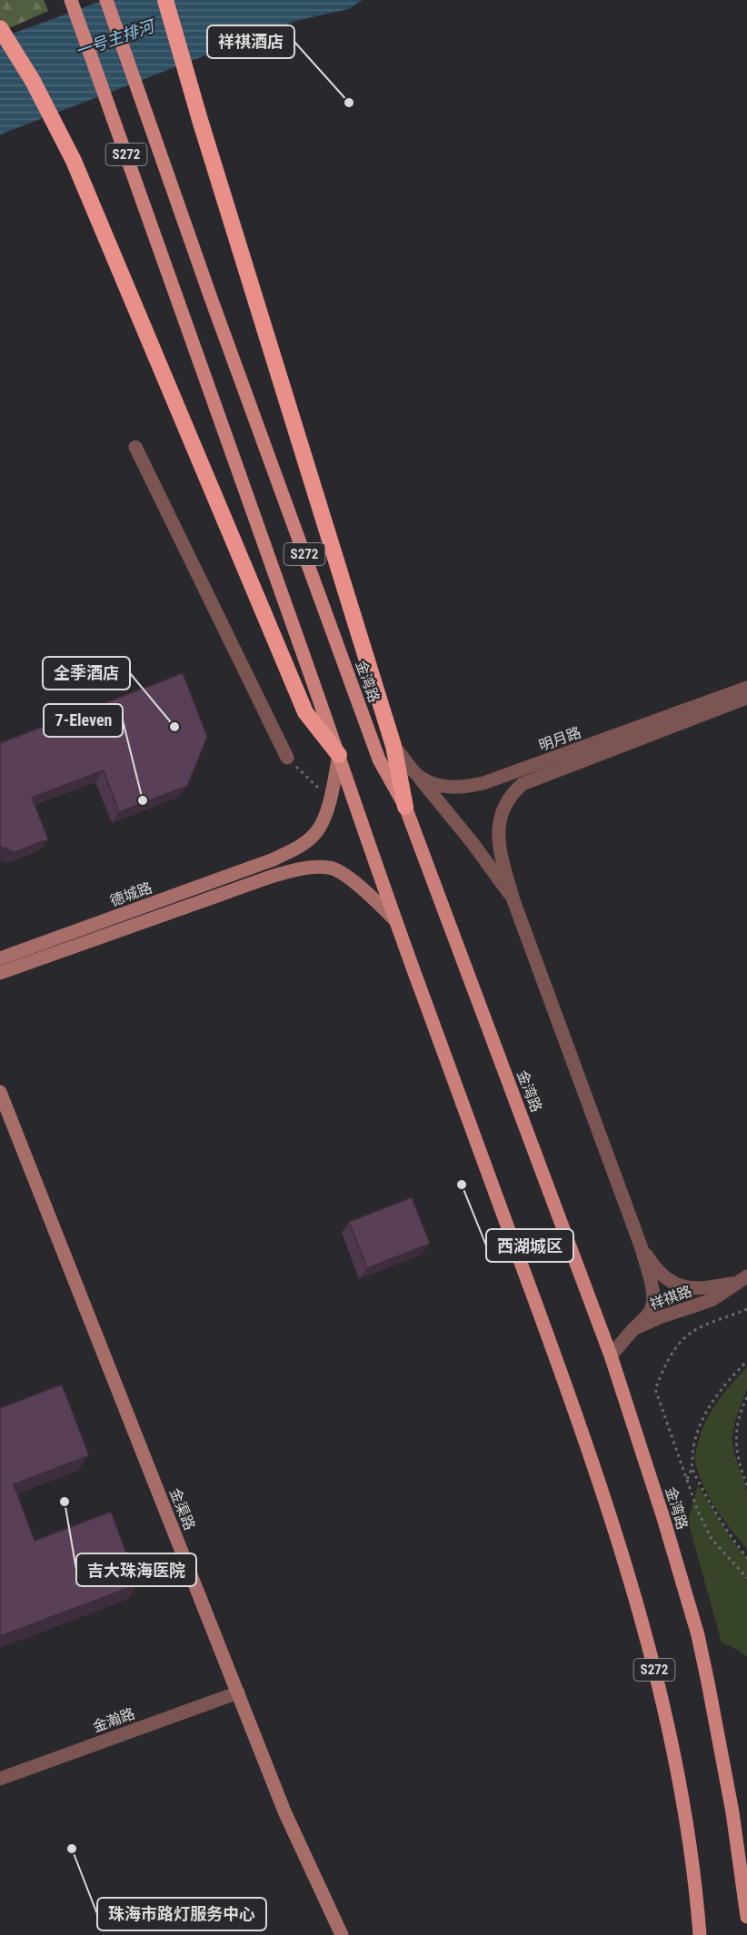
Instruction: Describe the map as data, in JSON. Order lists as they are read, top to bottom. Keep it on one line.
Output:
{"streets":{"main road":["S272","金湾路"],"street":["明月路","德城路","祥祺路","金渠路","金瀚路"]},"crossings":[["S272","德城路"],["金湾路","祥祺路"],["金渠路","金瀚路"]],"water":["一号主排河"],"places":["祥祺酒店","全季酒店","7-Eleven","西湖城区","吉大珠海医院","珠海市路灯服务中心"]}
